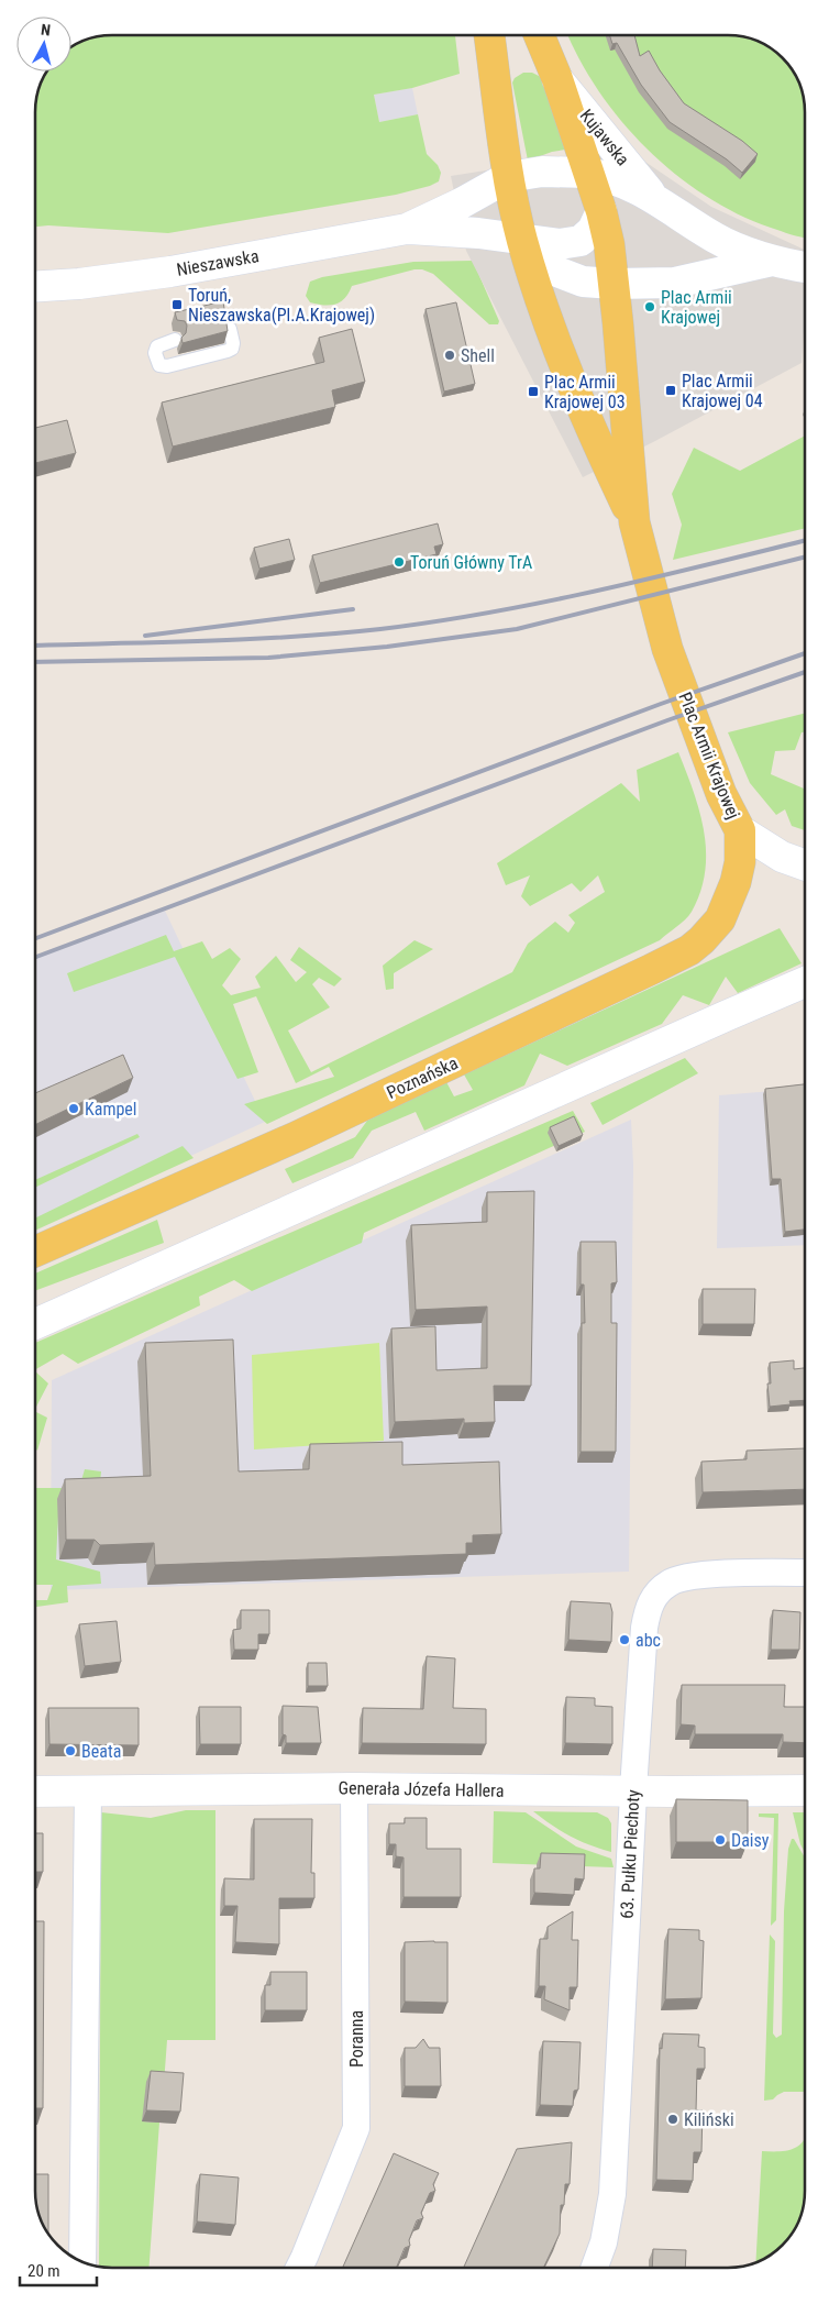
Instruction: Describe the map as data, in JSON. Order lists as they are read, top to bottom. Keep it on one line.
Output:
{"streets":{"main road":["Plac Armii Krajowej","Poznańska"],"street":["Kujawska","Nieszawska","Generała Józefa Hallera","63. Pułku Piechoty","Poranna"]},"crossings":[["Kujawska","Plac Armii Krajowej"],["Nieszawska","Plac Armii Krajowej"],["Plac Armii Krajowej","Poznańska"],["Generała Józefa Hallera","63. Pułku Piechoty"],["Generała Józefa Hallera","Poranna"]],"places":{"transit":["Toruń, Nieszawska(Pl.A.Krajowej)","Plac Armii Krajowej 04","Plac Armii Krajowej 03"],"other":["Plac Armii Krajowej","Shell","Toruń Główny TrA","Kampel","abc","Beata","Daisy","Kiliński"]},"scale_bar":"20 m","north":"top"}
